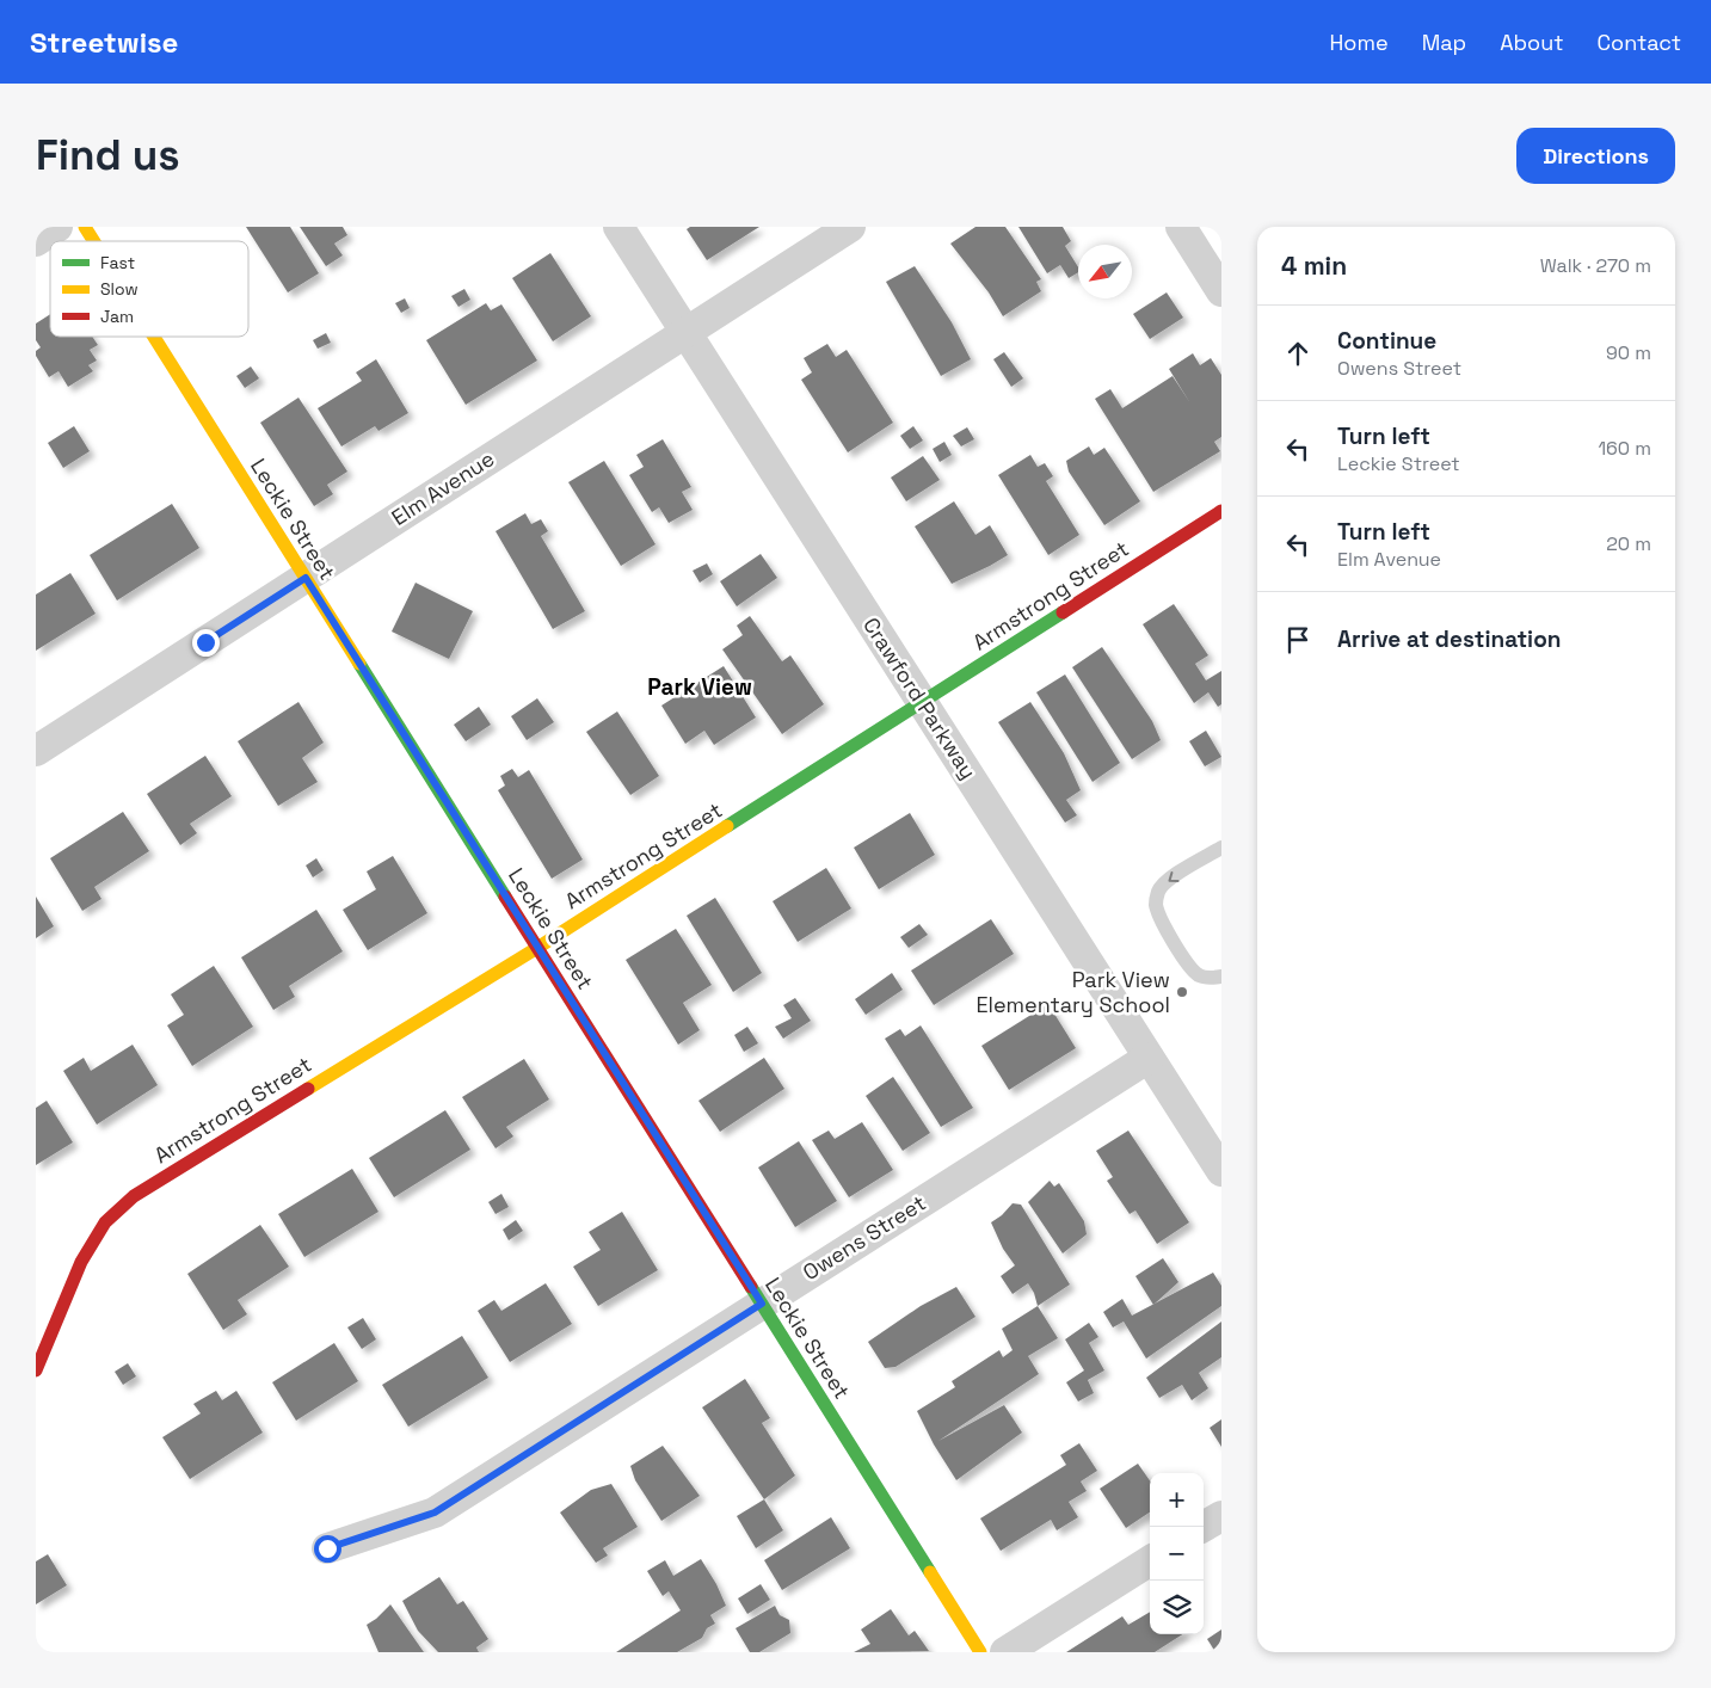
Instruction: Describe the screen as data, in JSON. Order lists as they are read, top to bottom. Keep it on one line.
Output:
{"streets":{"street":["Elm Avenue","Leckie Street","Armstrong Street","Crawford Parkway","Owens Street"]},"crossings":[["Elm Avenue","Leckie Street"],["Elm Avenue","Crawford Parkway"],["Leckie Street","Armstrong Street"],["Leckie Street","Owens Street"],["Armstrong Street","Crawford Parkway"],["Crawford Parkway","Owens Street"]],"districts":["Park View"],"places":["Park View Elementary School"],"legend":["Fast","Slow","Jam"],"north":"bottom left","page":{"header":"Streetwise","nav":["Home","Map","About","Contact"],"buttons":"Directions","title":"Find us","heading":["4 min","Walk · 270 m"],"list":[["Continue","Owens Street","90 m"],["Turn left","Leckie Street","160 m"],["Turn left","Elm Avenue","20 m"],"Arrive at destination"],"map_buttons":["+","−"]}}
